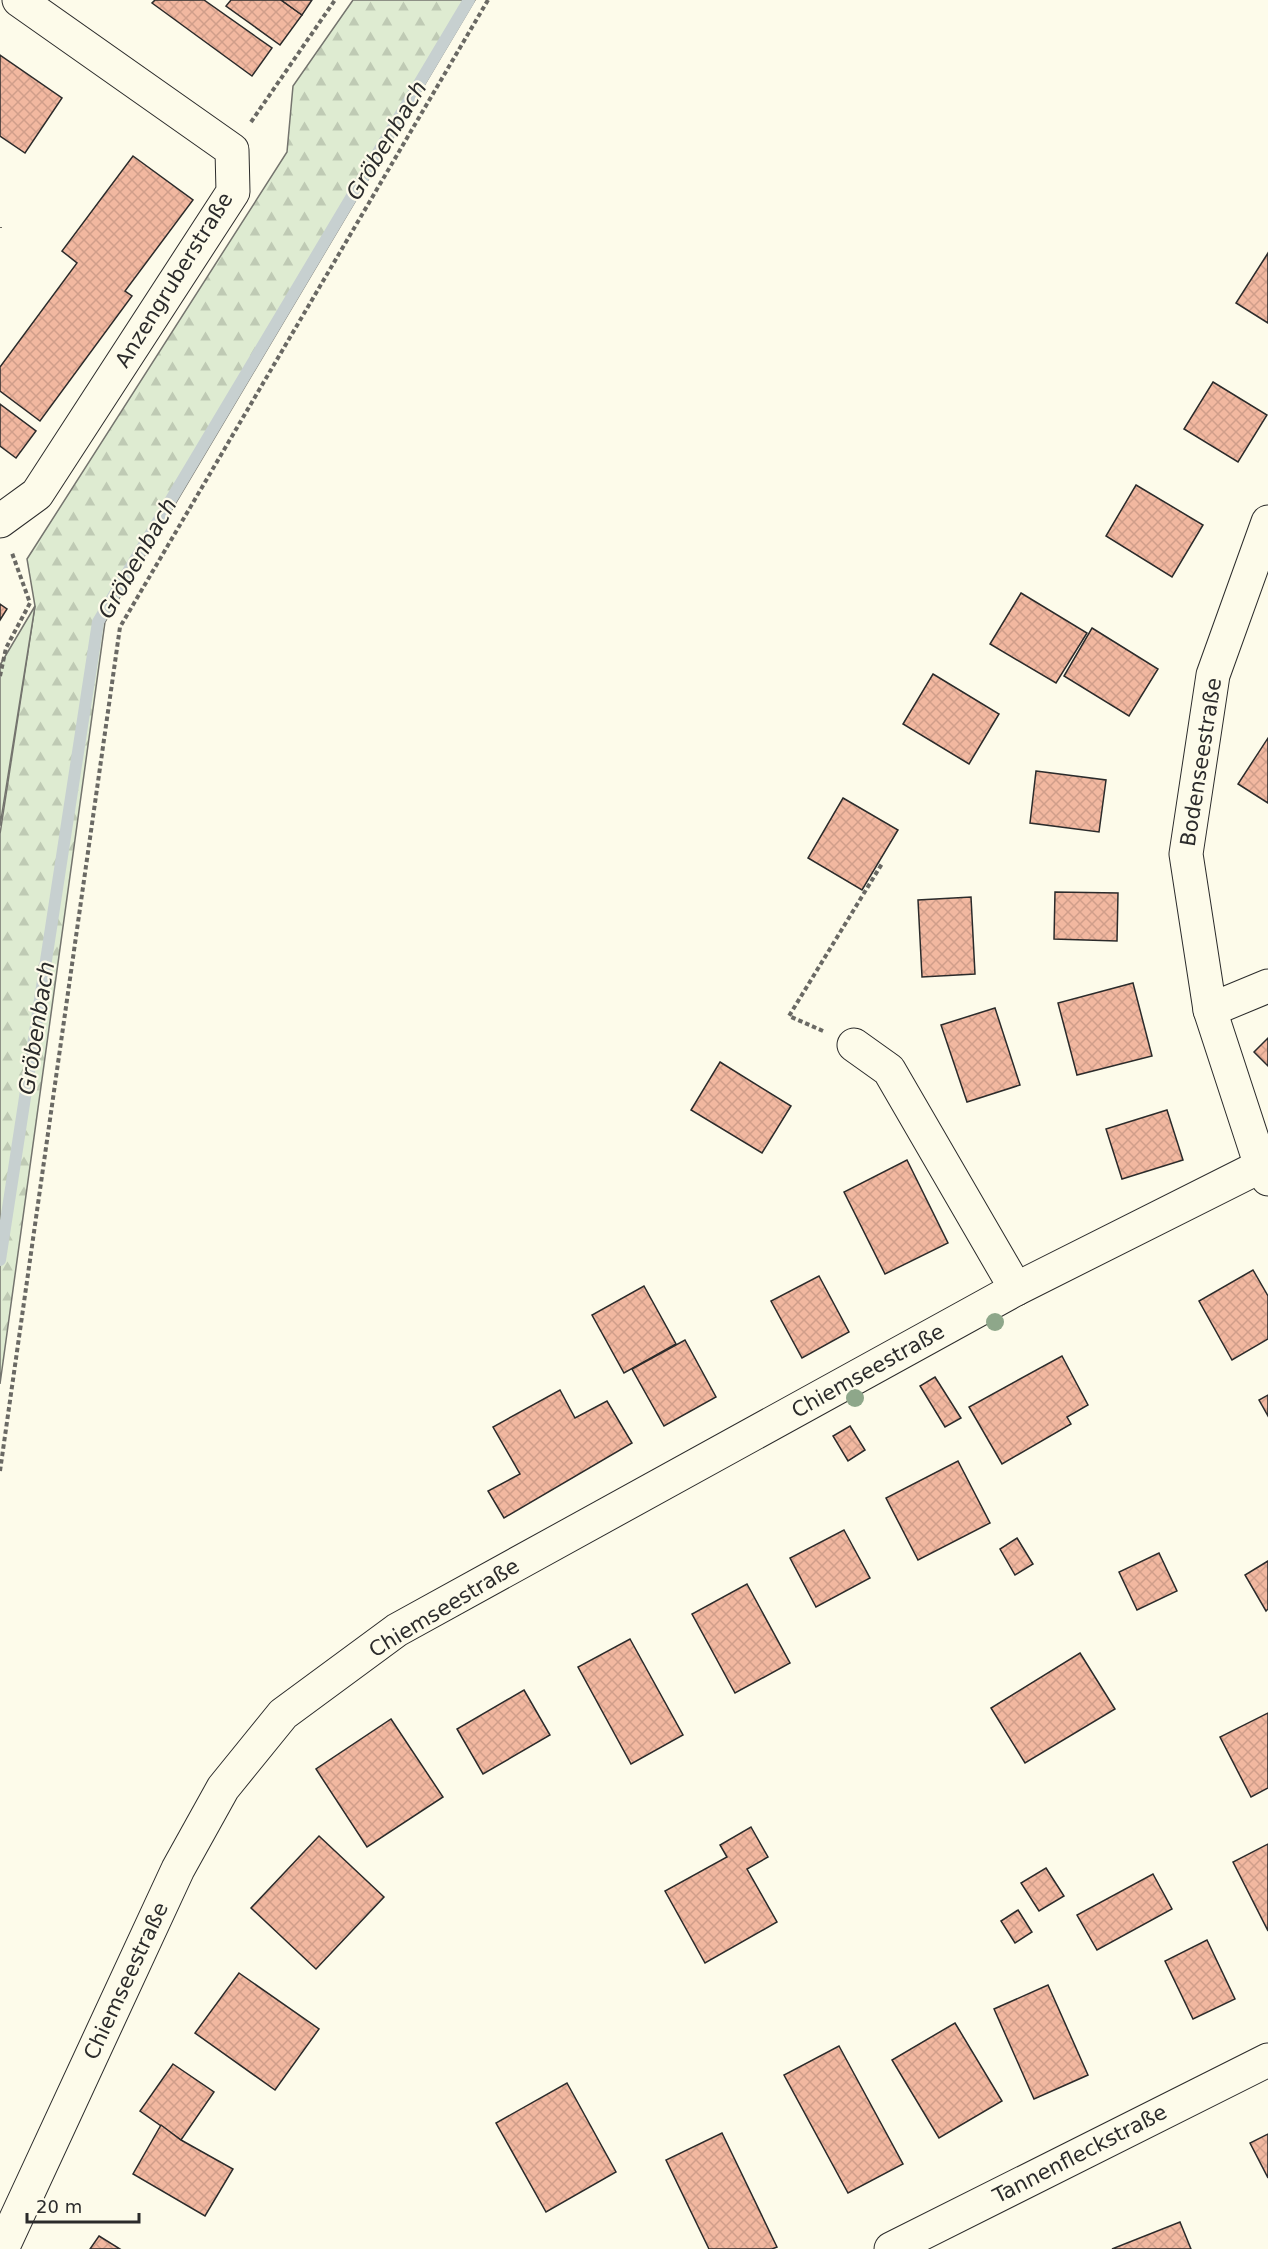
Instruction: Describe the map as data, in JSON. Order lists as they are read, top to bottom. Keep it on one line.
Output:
{"streets":{"street":["Anzengruberstraße","Bodenseestraße","Chiemseestraße","Tannenfleckstraße"]},"crossings":[["Bodenseestraße","Chiemseestraße"]],"water":["Gröbenbach"],"scale_bar":"20 m"}
